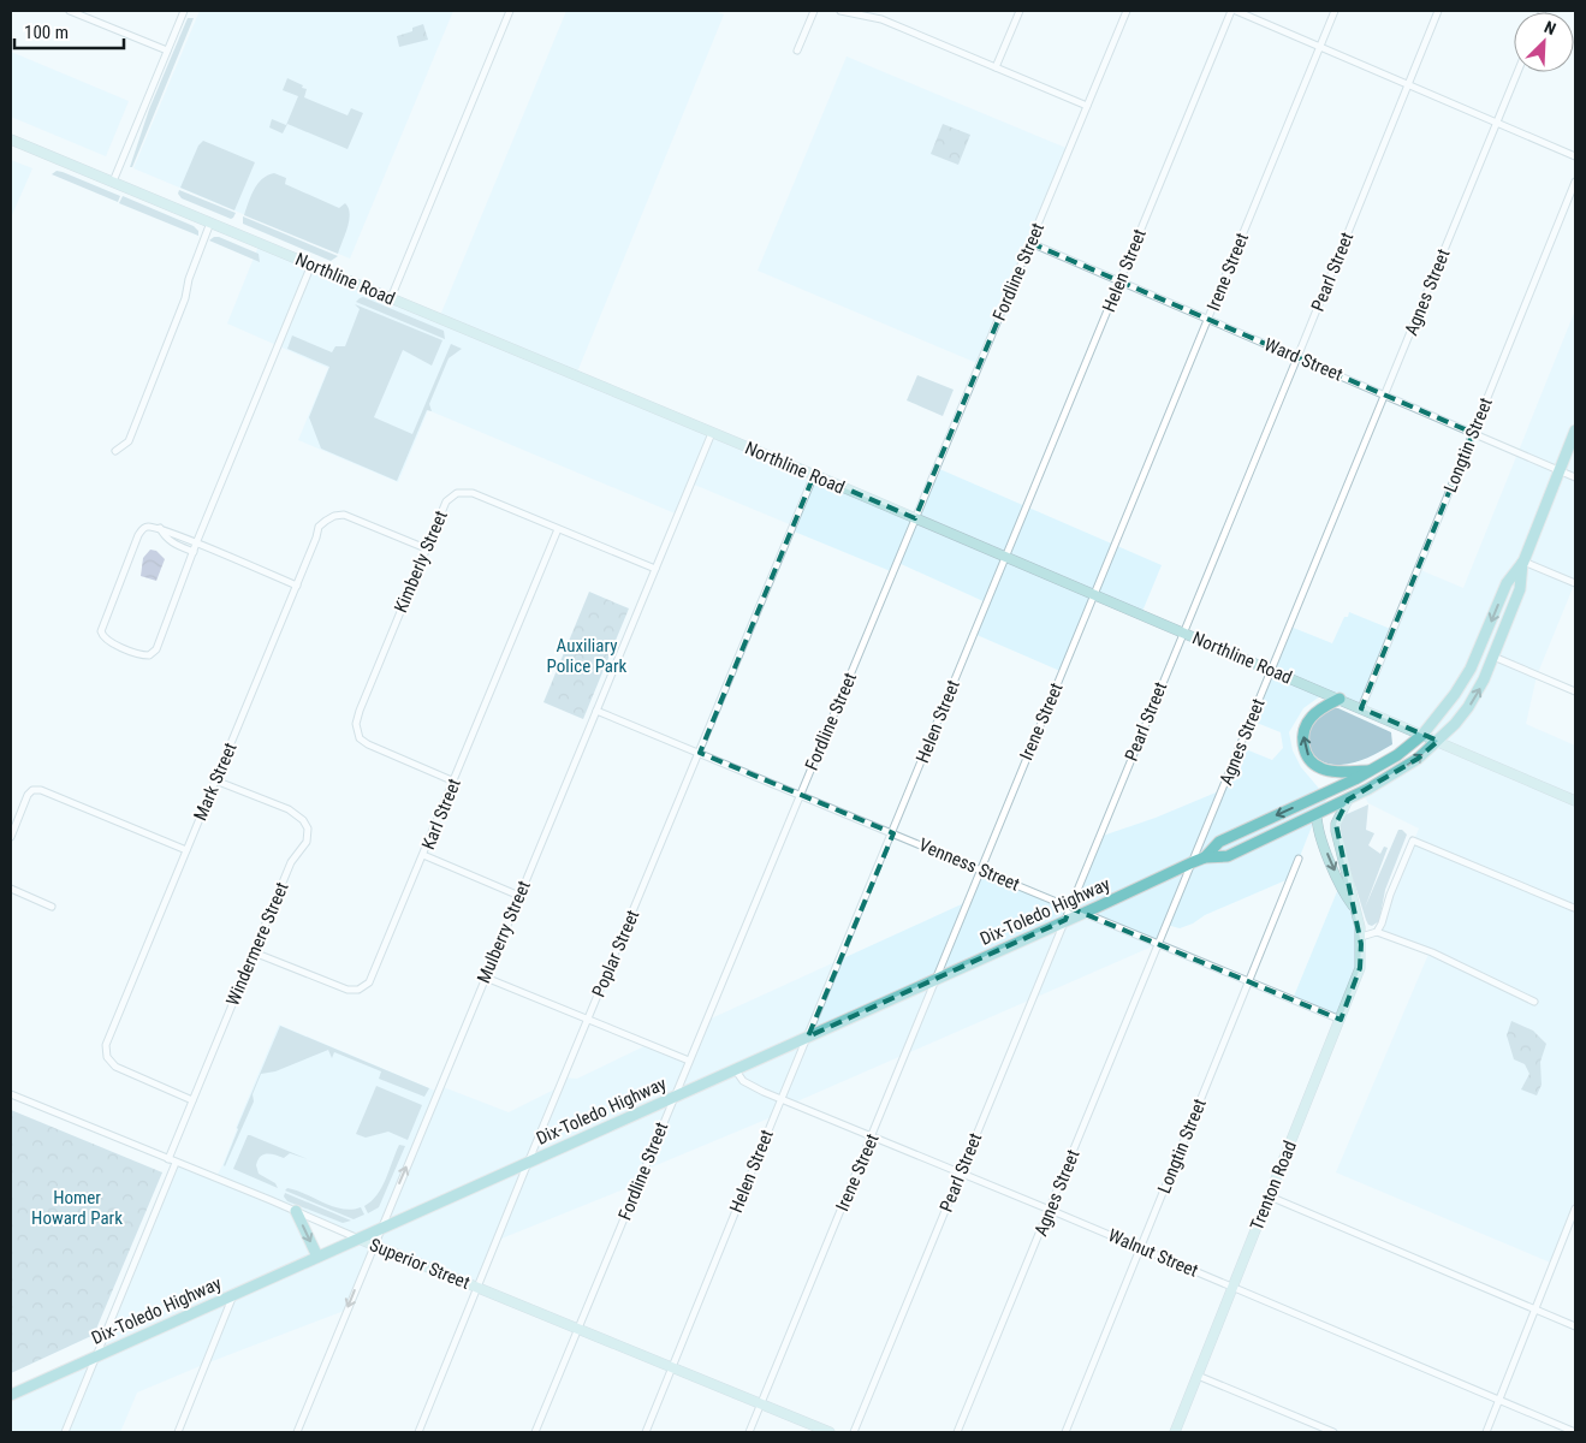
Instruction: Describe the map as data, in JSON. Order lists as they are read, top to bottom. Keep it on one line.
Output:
{"streets":{"main road":["Northline Road","Dix-Toledo Highway","Trenton Road","Superior Street"],"street":["Helen Street","Fordline Street","Irene Street","Pearl Street","Agnes Street","Ward Street","Longtin Street","Kimberly Street","Mark Street","Karl Street","Venness Street","Mulberry Street","Windermere Street","Poplar Street","Walnut Street"]},"crossings":[["Helen Street","Northline Road"],["Helen Street","Ward Street"],["Helen Street","Venness Street"],["Helen Street","Dix-Toledo Highway"],["Helen Street","Walnut Street"],["Helen Street","Superior Street"],["Fordline Street","Northline Road"],["Fordline Street","Ward Street"],["Fordline Street","Venness Street"],["Fordline Street","Dix-Toledo Highway"],["Fordline Street","Superior Street"],["Irene Street","Northline Road"],["Irene Street","Ward Street"],["Irene Street","Venness Street"],["Irene Street","Dix-Toledo Highway"],["Irene Street","Walnut Street"],["Irene Street","Superior Street"],["Pearl Street","Northline Road"],["Pearl Street","Ward Street"],["Pearl Street","Venness Street"],["Pearl Street","Dix-Toledo Highway"],["Pearl Street","Walnut Street"],["Northline Road","Agnes Street"],["Northline Road","Longtin Street"],["Northline Road","Dix-Toledo Highway"],["Northline Road","Mulberry Street"],["Northline Road","Poplar Street"],["Agnes Street","Ward Street"],["Agnes Street","Venness Street"],["Agnes Street","Dix-Toledo Highway"],["Agnes Street","Walnut Street"],["Ward Street","Longtin Street"],["Ward Street","Dix-Toledo Highway"],["Longtin Street","Venness Street"],["Longtin Street","Walnut Street"],["Kimberly Street","Mark Street"],["Kimberly Street","Karl Street"],["Kimberly Street","Mulberry Street"],["Mark Street","Windermere Street"],["Karl Street","Windermere Street"],["Venness Street","Dix-Toledo Highway"],["Venness Street","Mulberry Street"],["Venness Street","Poplar Street"],["Venness Street","Trenton Road"],["Dix-Toledo Highway","Mulberry Street"],["Dix-Toledo Highway","Windermere Street"],["Dix-Toledo Highway","Poplar Street"],["Dix-Toledo Highway","Trenton Road"],["Dix-Toledo Highway","Walnut Street"],["Dix-Toledo Highway","Superior Street"],["Mulberry Street","Superior Street"],["Windermere Street","Superior Street"],["Poplar Street","Superior Street"],["Trenton Road","Walnut Street"]],"parks":["Auxiliary Police Park","Homer Howard Park"],"scale_bar":"100 m","north":"top right"}
